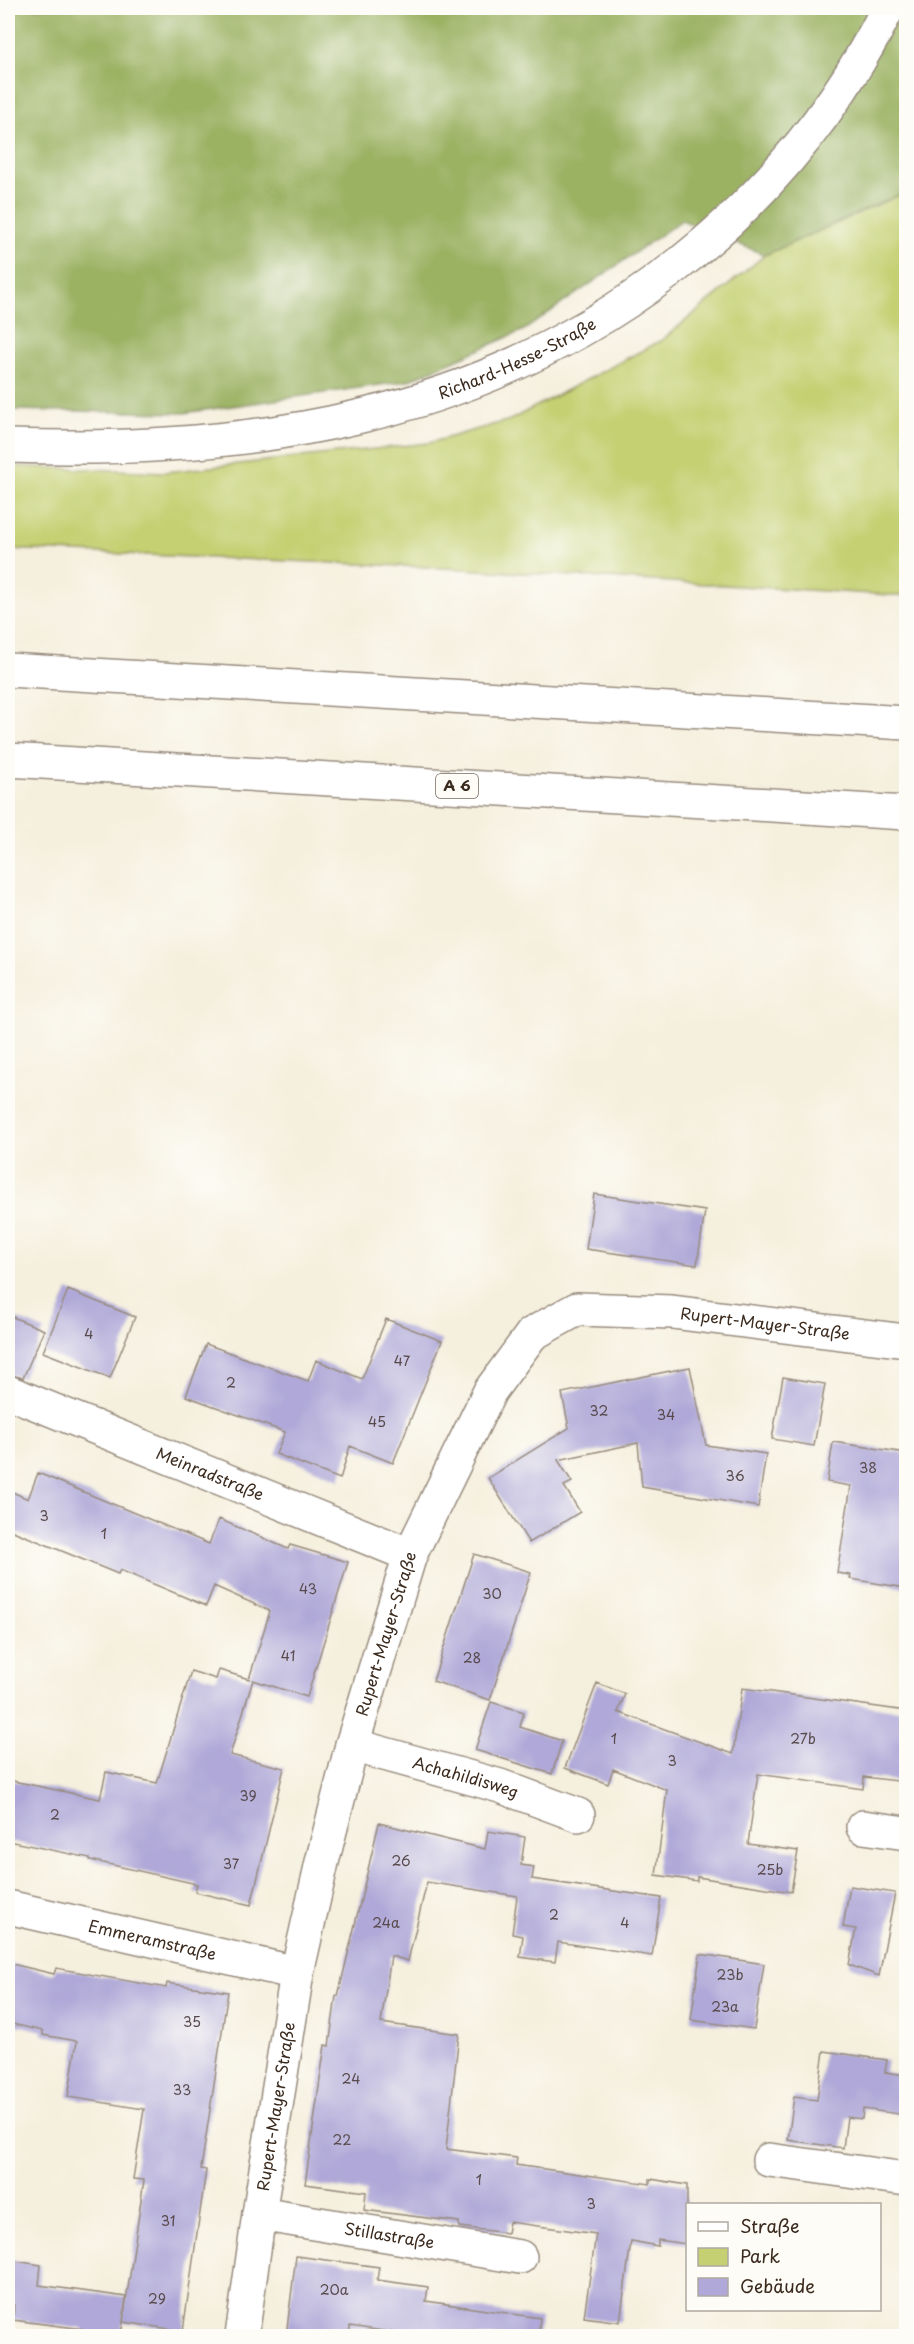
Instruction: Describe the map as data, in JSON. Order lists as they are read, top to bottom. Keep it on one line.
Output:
{"streets":{"main road":["Richard-Hesse-Straße","A 6","Rupert-Mayer-Straße","Meinradstraße","Achahildisweg","Emmeramstraße","Stillastraße"]},"crossings":[["Rupert-Mayer-Straße","Meinradstraße"],["Rupert-Mayer-Straße","Achahildisweg"],["Rupert-Mayer-Straße","Emmeramstraße"],["Rupert-Mayer-Straße","Stillastraße"]],"house_numbers":["4","47","2","32","34","45","38","36","3","1","43","30","41","28","1","27b","3","39","2","26","37","25b","2","24a","4","23b","23a","35","24","33","22","1","3","31","20a","29"],"legend":["Straße","Park","Gebäude"]}
